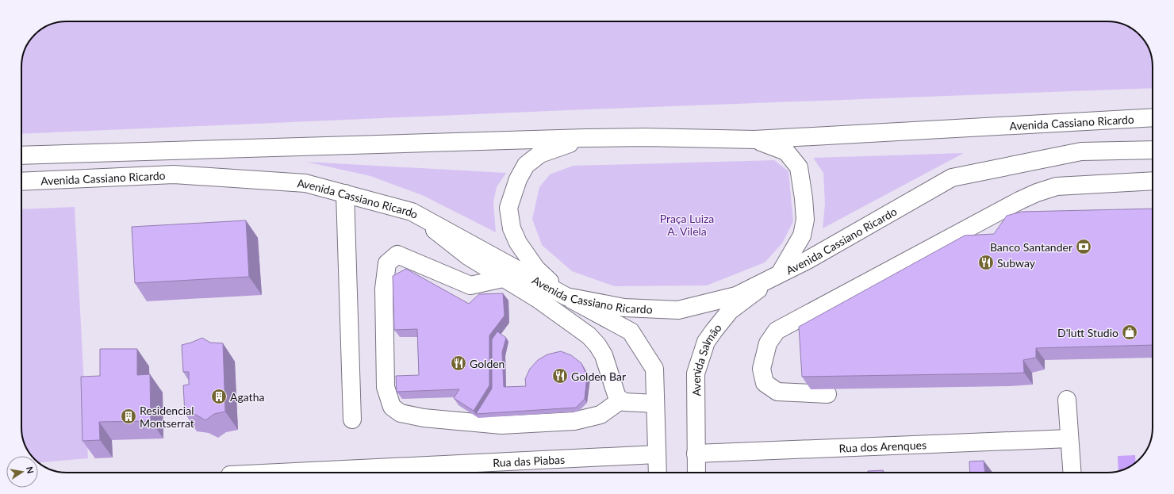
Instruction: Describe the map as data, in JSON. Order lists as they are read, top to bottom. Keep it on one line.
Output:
{"streets":{"main road":["Avenida Cassiano Ricardo","Avenida Salmão","Rua dos Arenques","Rua das Piabas"]},"crossings":[["Avenida Cassiano Ricardo","Avenida Salmão"],["Avenida Salmão","Rua dos Arenques"]],"parks":["Praça Luiza A. Vilela"],"places":{"bank":["Banco Santander"],"restaurant":["Subway","Golden","Golden Bar"],"shop":["D'lutt Studio"],"building":["Agatha","Residencial Montserrat"]},"north":"right"}
